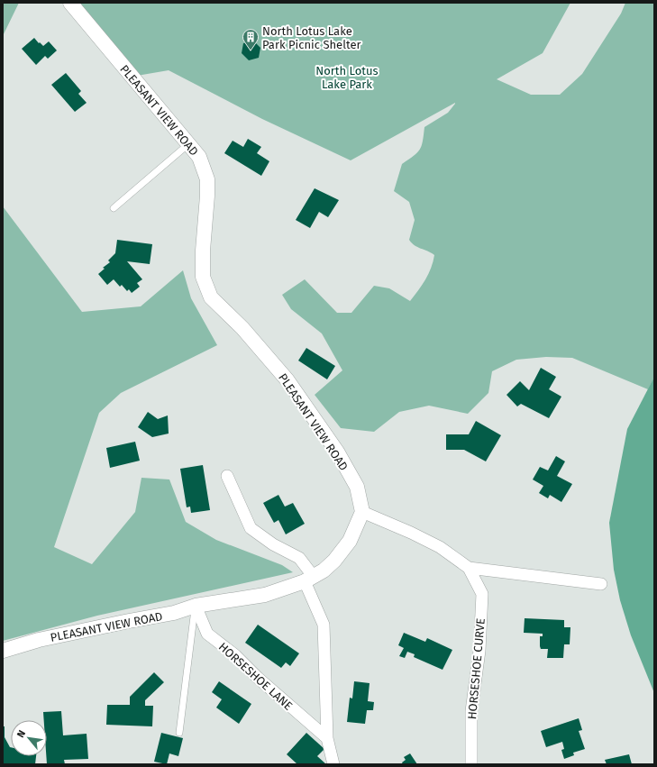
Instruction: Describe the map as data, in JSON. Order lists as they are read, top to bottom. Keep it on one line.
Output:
{"streets":{"street":["PLEASANT VIEW ROAD","HORSESHOE CURVE","HORSESHOE LANE"]},"crossings":[["PLEASANT VIEW ROAD","HORSESHOE CURVE"],["PLEASANT VIEW ROAD","HORSESHOE LANE"]],"parks":["North Lotus Lake Park"],"places":{"building":["North Lotus Lake Park Picnic Shelter"]},"north":"top left"}
